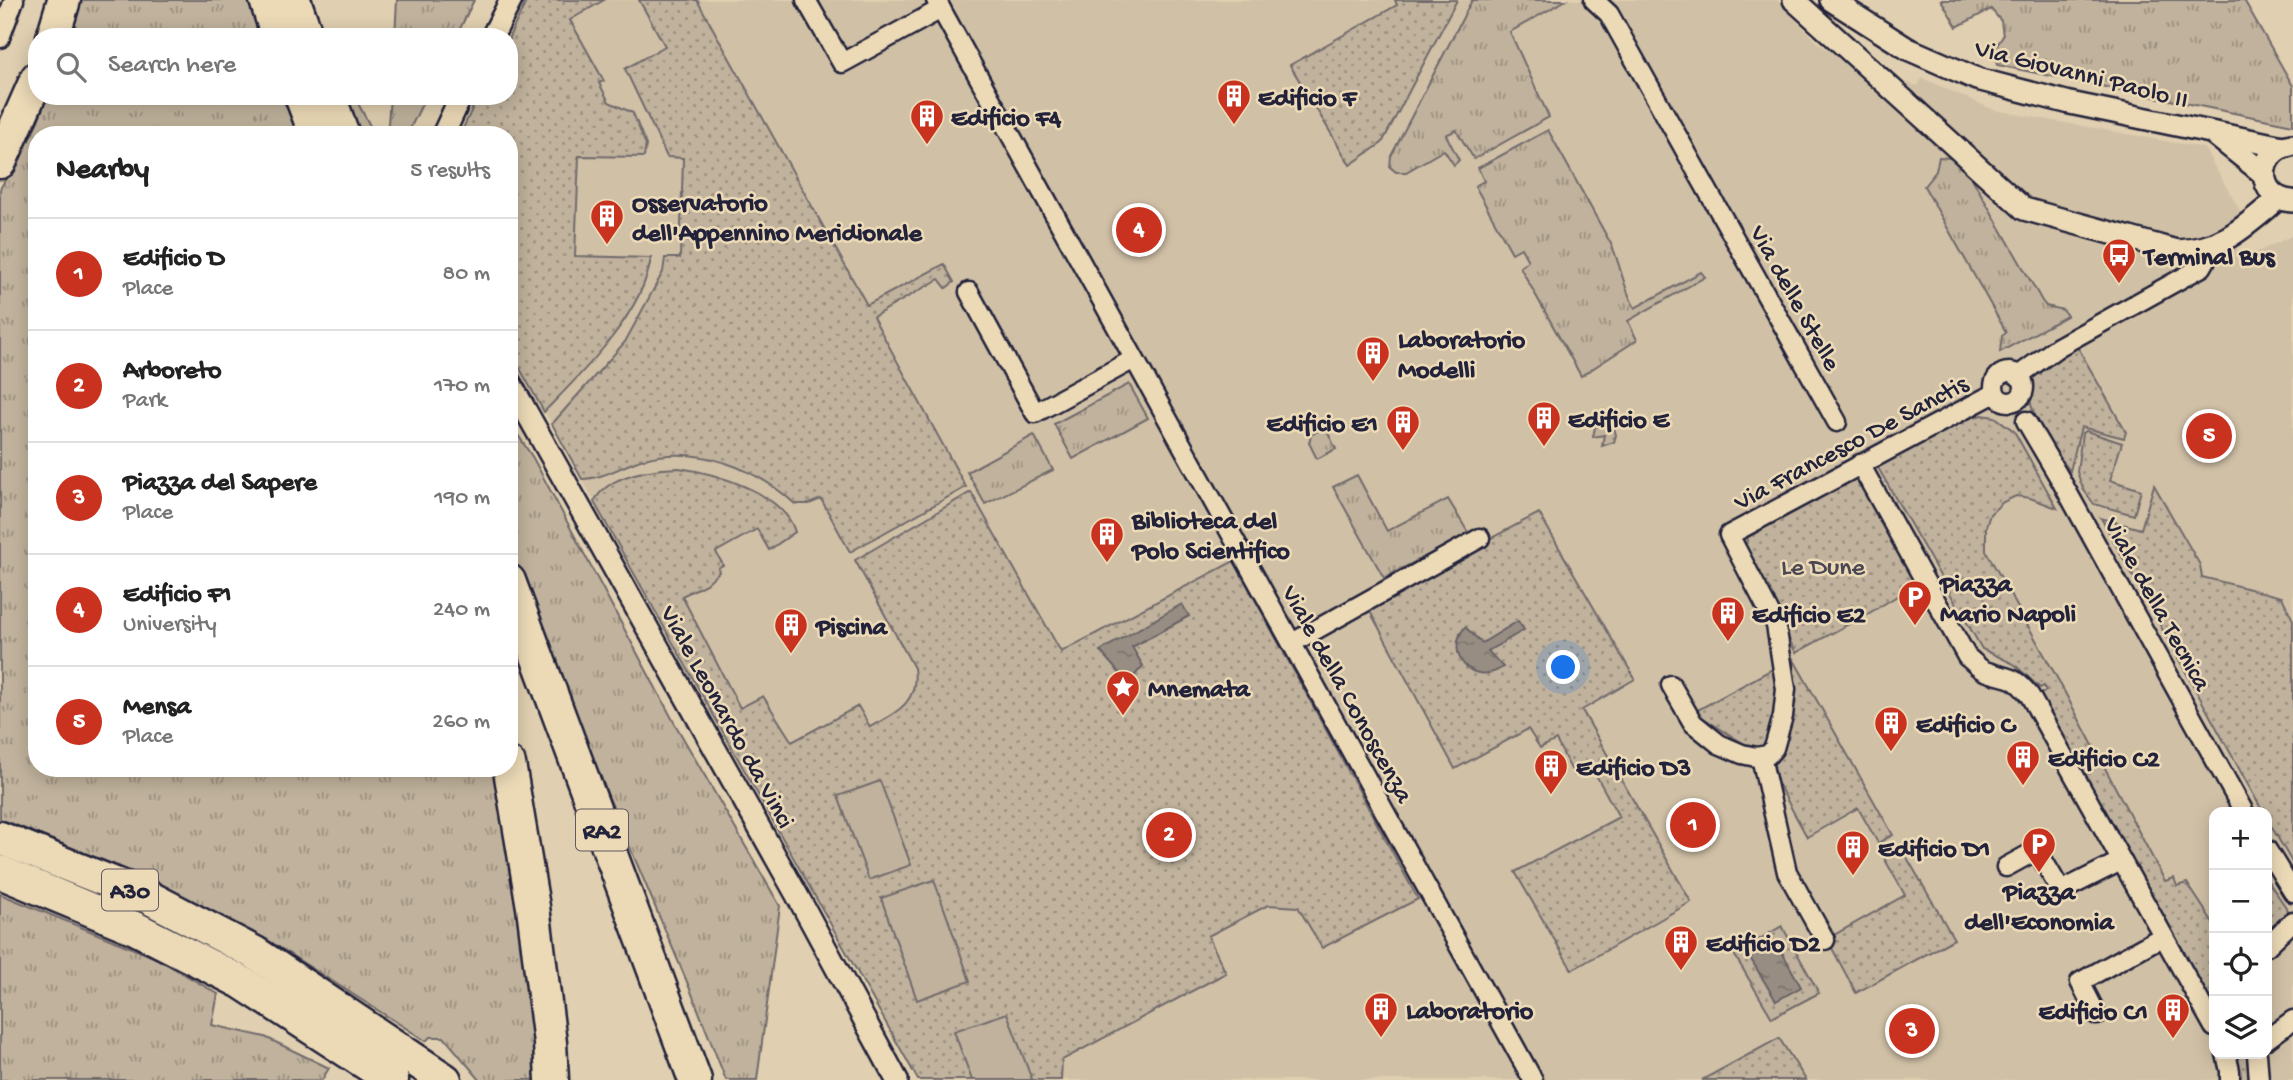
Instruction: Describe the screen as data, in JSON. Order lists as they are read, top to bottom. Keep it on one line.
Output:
{"streets":{"highway":["RA2","A30"],"street":["Via Giovanni Paolo II","Via delle Stelle","Via Francesco De Sanctis","Viale della Tecnica","Viale della Conoscenza","Viale Leonardo da Vinci"]},"crossings":[["Via Francesco De Sanctis","Viale della Tecnica"]],"parks":["Le Dune"],"places":{"building":["Edificio F","Edificio F4","Osservatorio dell'Appennino Meridionale","Laboratorio Modelli","Edificio E","Edificio E1","Biblioteca del Polo Scientifico","Edificio E2","Piscina","Edificio C","Edificio C2","Edificio D3","Edificio D1","Edificio D2","Laboratorio","Edificio C1"],"bus stop":["Terminal Bus"],"parking":["Piazza Mario Napoli","Piazza dell'Economia"],"place":["Mnemata"]},"page":{"search":"Search here","heading":["Nearby","5 results"],"pins":["4","5","1","2","3"],"list":[{"mark":"1","name":"Edificio D","note":"Place","value":"80 m"},{"mark":"2","name":"Arboreto","note":"Park","value":"170 m"},{"mark":"3","name":"Piazza del Sapere","note":"Place","value":"190 m"},{"mark":"4","name":"Edificio F1","note":"University","value":"240 m"},{"mark":"5","name":"Mensa","note":"Place","value":"260 m"}],"map_buttons":["+","−"]}}
